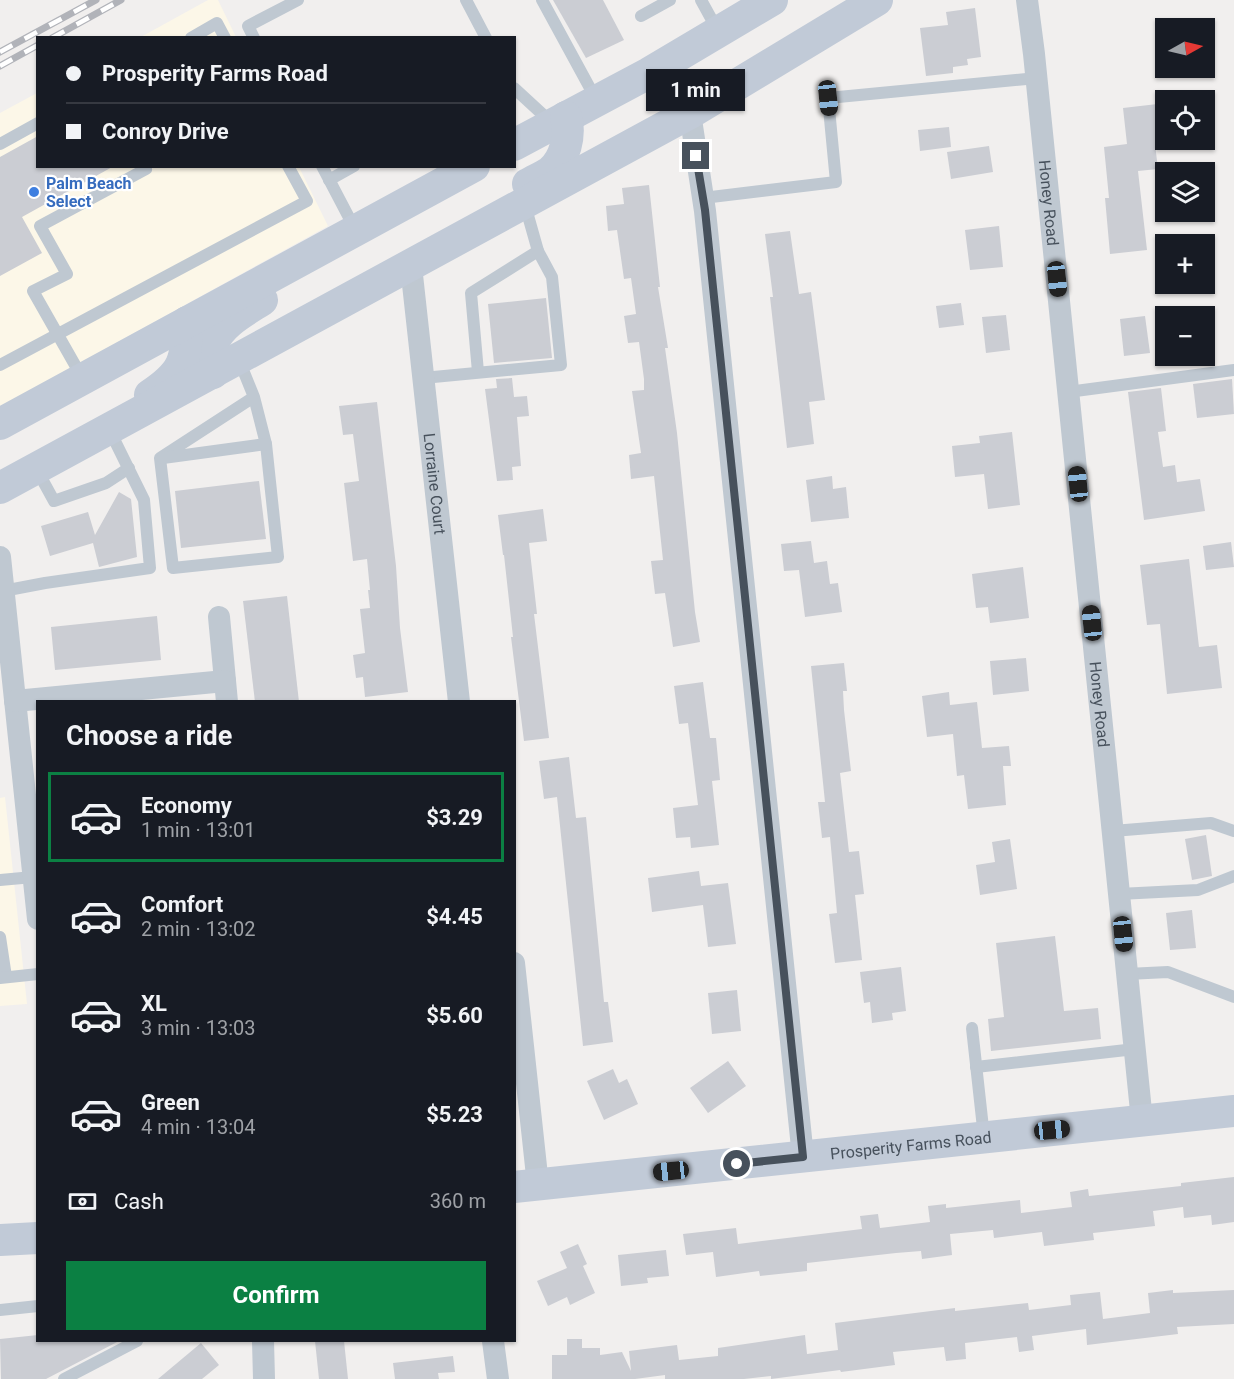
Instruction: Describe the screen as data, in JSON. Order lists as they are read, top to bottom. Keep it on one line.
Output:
{"streets":{"main road":["Prosperity Farms Road"],"street":["Honey Road","Lorraine Court"]},"crossings":[["Honey Road","Prosperity Farms Road"]],"places":["Palm Beach Select"],"north":"right","page":{"map_buttons":["+","−"],"banner":["Prosperity Farms Road","Conroy Drive"],"bubble":"1 min","heading":"Choose a ride","list":[{"name":"Economy","note":"1 min · 13:01","value":"$3.29"},{"name":"Comfort","note":"2 min · 13:02","value":"$4.45"},{"name":"XL","note":"3 min · 13:03","value":"$5.60"},{"name":"Green","note":"4 min · 13:04","value":"$5.23"}],"pay":["Cash","360 m"],"buttons":"Confirm"}}
